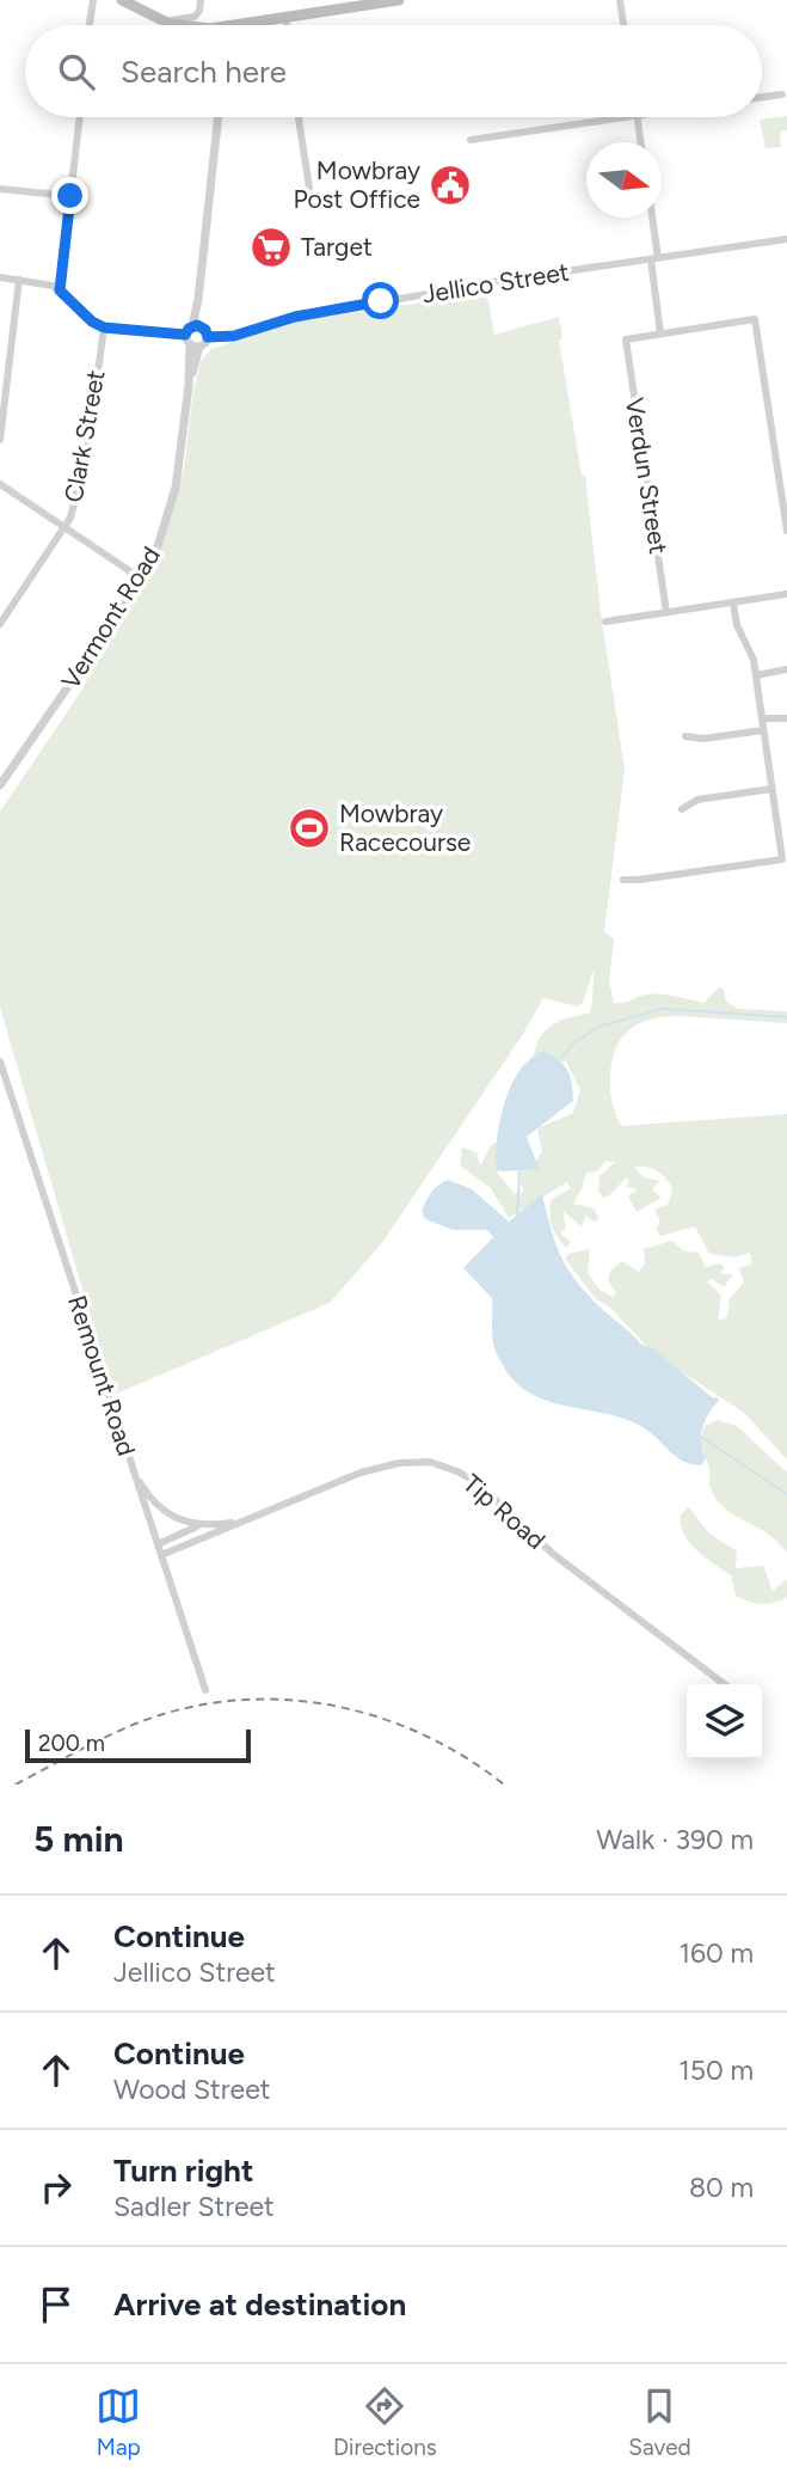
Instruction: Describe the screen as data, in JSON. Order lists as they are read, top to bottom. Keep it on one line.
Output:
{"streets":{"street":["Jellico Street","Clark Street","Verdun Street","Vermont Road","Remount Road","Tip Road"]},"crossings":[["Jellico Street","Vermont Road"],["Remount Road","Tip Road"]],"places":{"public building":["Mowbray Post Office"],"supermarket":["Target"],"sports":["Mowbray Racecourse"]},"scale_bar":"200 m","north":"right","page":{"search":"Search here","scale":"200 m","heading":["5 min","Walk · 390 m"],"list":[["Continue","Jellico Street","160 m"],["Continue","Wood Street","150 m"],["Turn right","Sadler Street","80 m"],"Arrive at destination"],"nav":["Map","Directions","Saved"]}}
